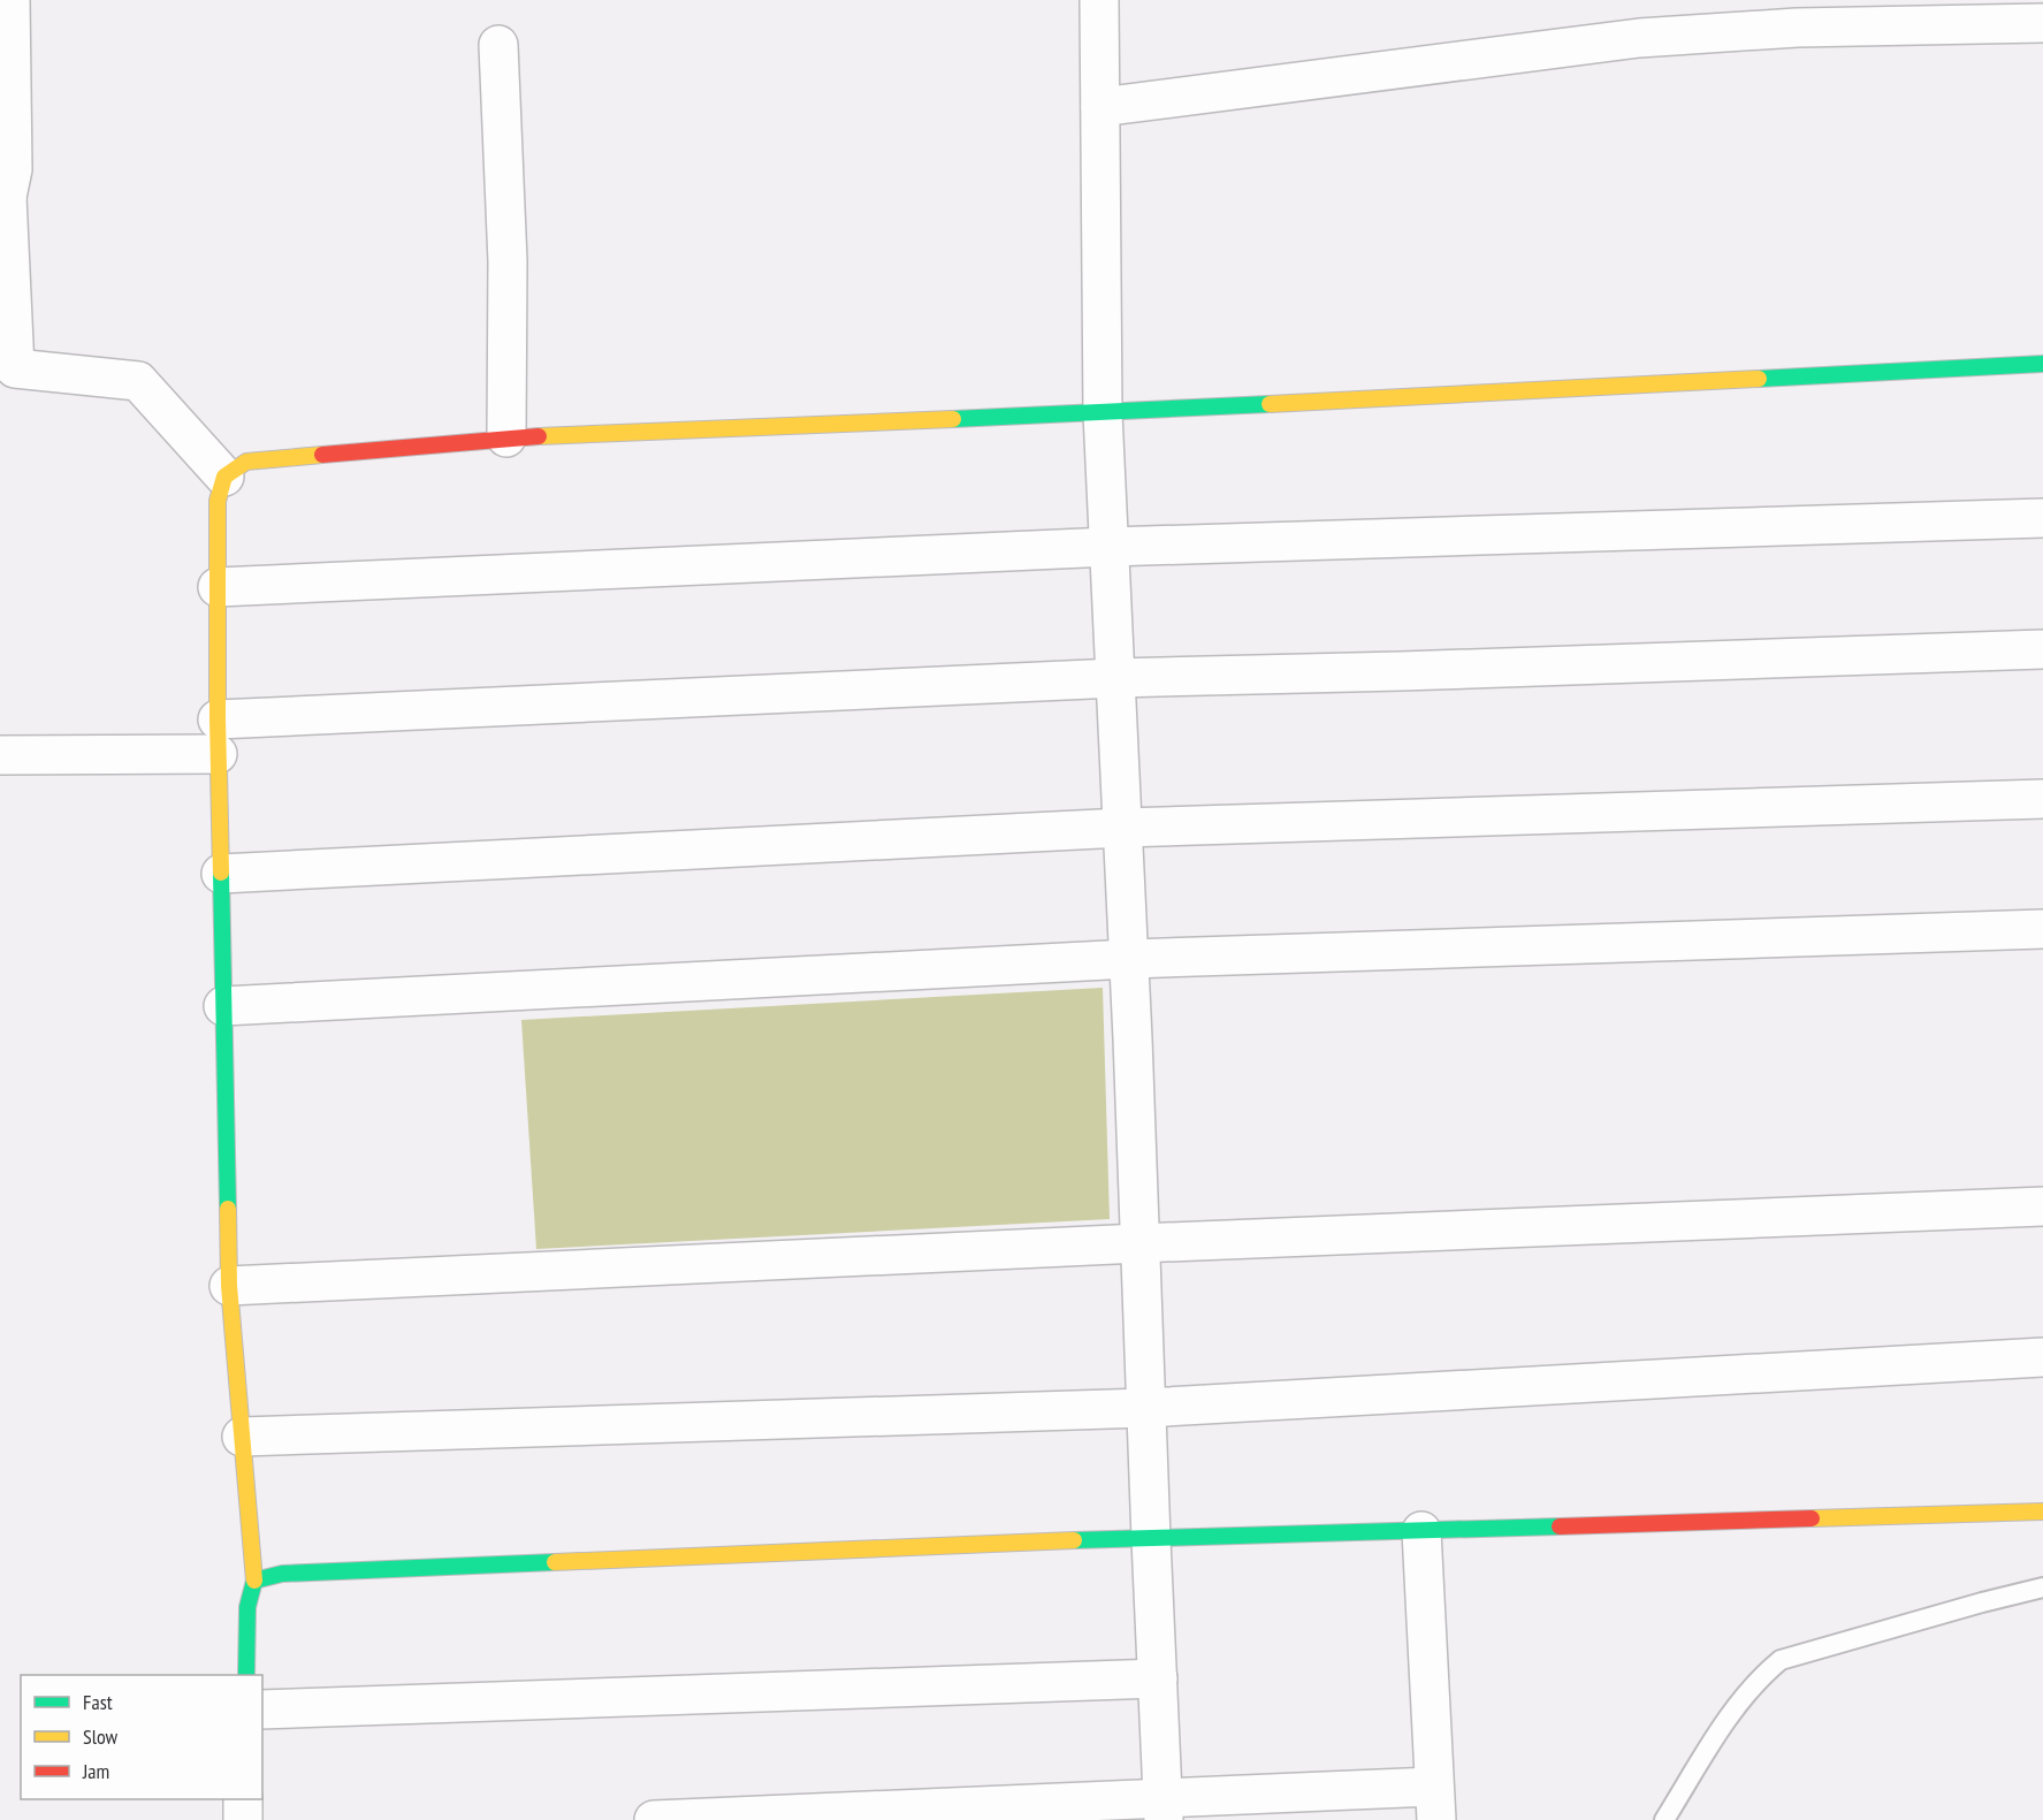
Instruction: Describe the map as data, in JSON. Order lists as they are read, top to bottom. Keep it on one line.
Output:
{"legend":["Fast","Slow","Jam"]}
